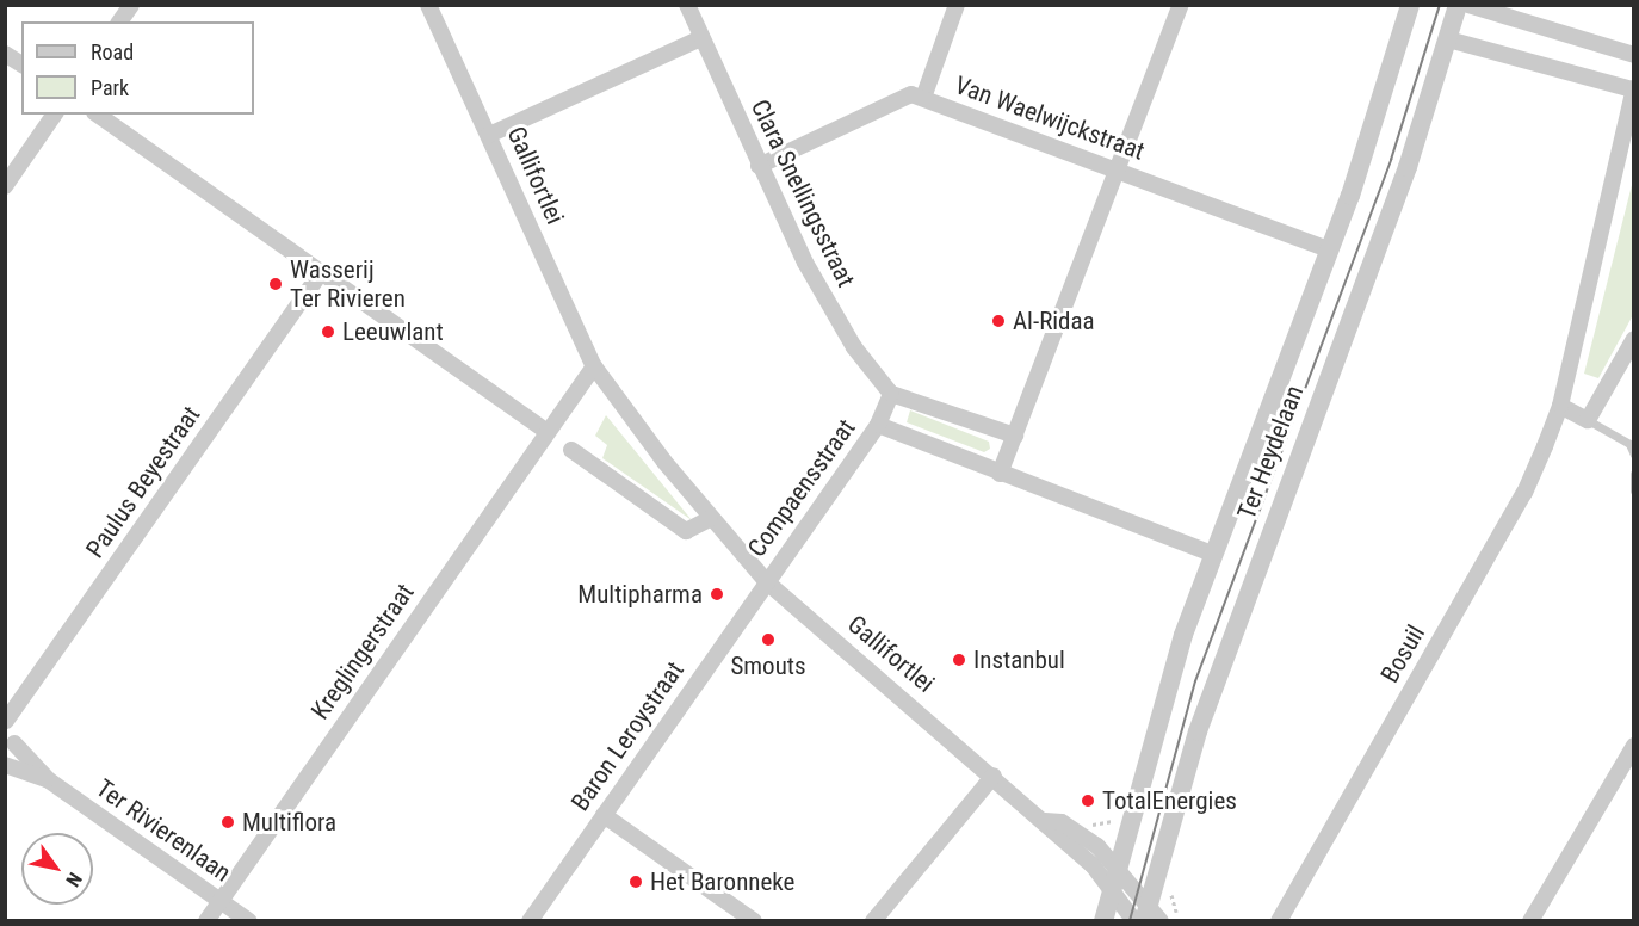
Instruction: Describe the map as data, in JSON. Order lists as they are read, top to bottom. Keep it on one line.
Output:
{"streets":{"street":["Van Waelwijckstraat","Gallifortlei","Clara Snellingsstraat","Ter Heydelaan","Paulus Beyestraat","Compaensstraat","Kreglingerstraat","Bosuil","Baron Leroystraat","Ter Rivierenlaan"]},"crossings":[["Van Waelwijckstraat","Clara Snellingsstraat"],["Van Waelwijckstraat","Ter Heydelaan"],["Gallifortlei","Ter Heydelaan"],["Gallifortlei","Compaensstraat"],["Gallifortlei","Baron Leroystraat"],["Compaensstraat","Baron Leroystraat"],["Kreglingerstraat","Ter Rivierenlaan"]],"places":["Wasserij Ter Rivieren","Al-Ridaa","Leeuwlant","Multipharma","Smouts","Instanbul","TotalEnergies","Multiflora","Het Baronneke"],"legend":["Road","Park"],"north":"bottom right"}
